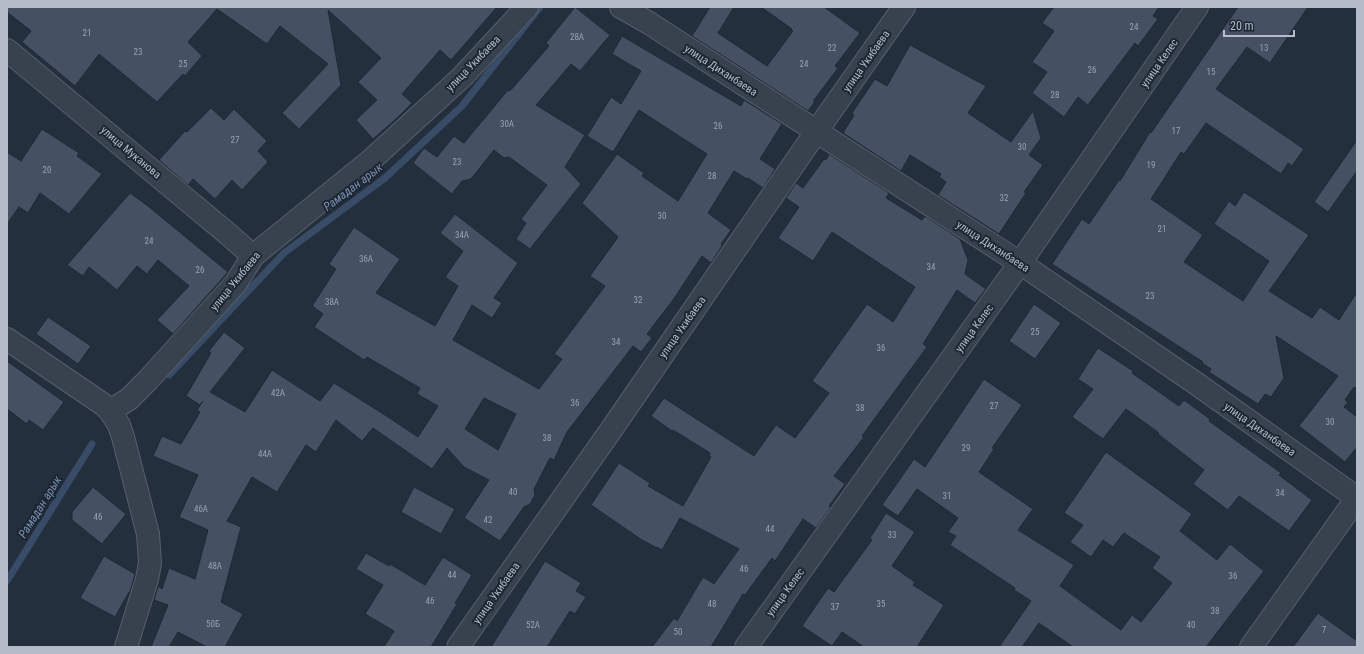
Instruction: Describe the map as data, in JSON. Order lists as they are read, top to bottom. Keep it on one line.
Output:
{"streets":{"street":["улица Укибаева","улица Келес","улица Диханбаева","улица Муканова"]},"crossings":[["улица Укибаева","улица Диханбаева"],["улица Укибаева","улица Муканова"],["улица Келес","улица Диханбаева"]],"water":["Рамадан арык"],"house_numbers":["24","21","28А","22","13","23","25","24","26","15","28","30А","26","17","27","30","23","19","20","28","32","30","21","34А","24","36А","34","26","23","32","38А","25","34","36","42А","36","27","38","30","38","29","44А","40","34","31","46А","46","42","44","33","48А","46","44","36","46","48","35","37","38","50Б","52А","40","7","50"],"scale_bar":"20 m"}
